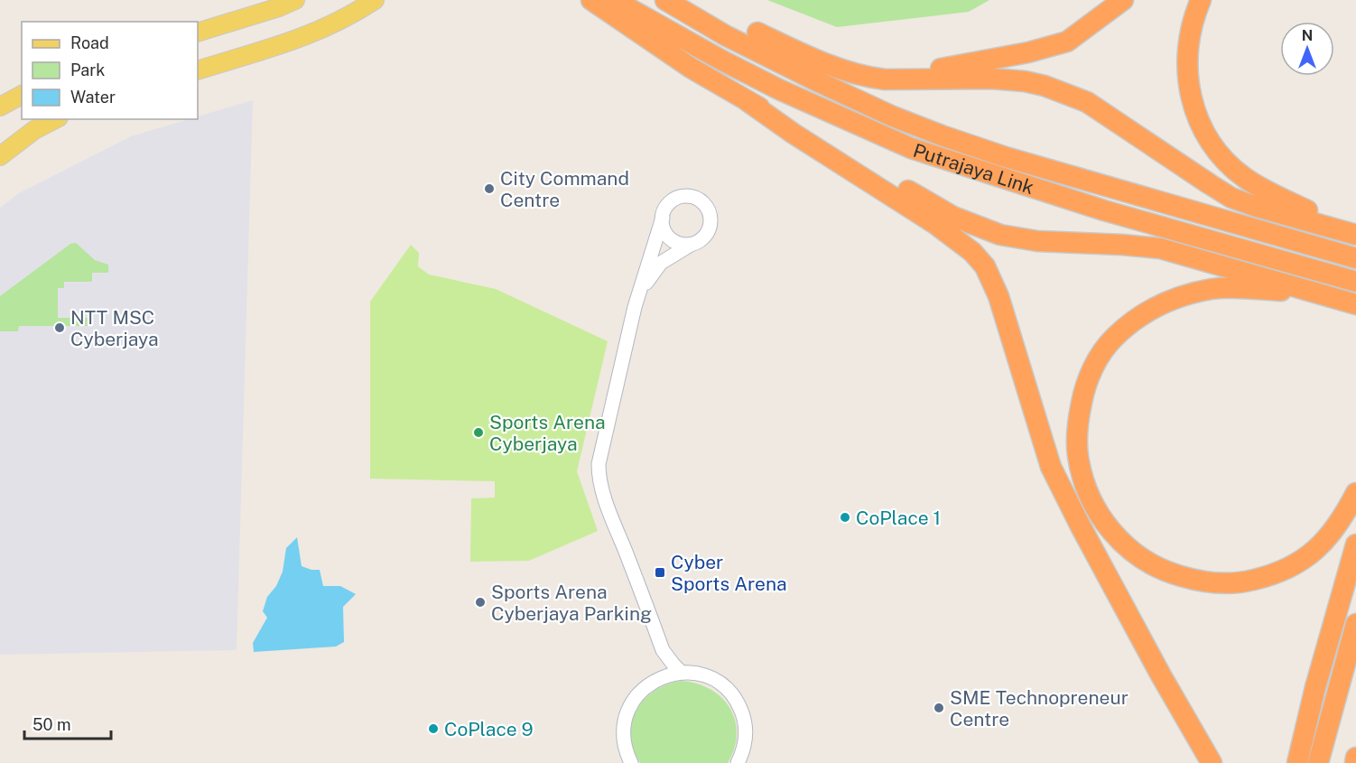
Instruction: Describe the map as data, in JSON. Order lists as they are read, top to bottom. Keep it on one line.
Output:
{"streets":{"highway":["Putrajaya Link"]},"places":{"other":["City Command Centre","NTT MSC Cyberjaya","Sports Arena Cyberjaya","CoPlace 1","Sports Arena Cyberjaya Parking","SME Technopreneur Centre","CoPlace 9"],"transit":["Cyber Sports Arena"]},"legend":["Road","Park","Water"],"scale_bar":"50 m","north":"top"}
